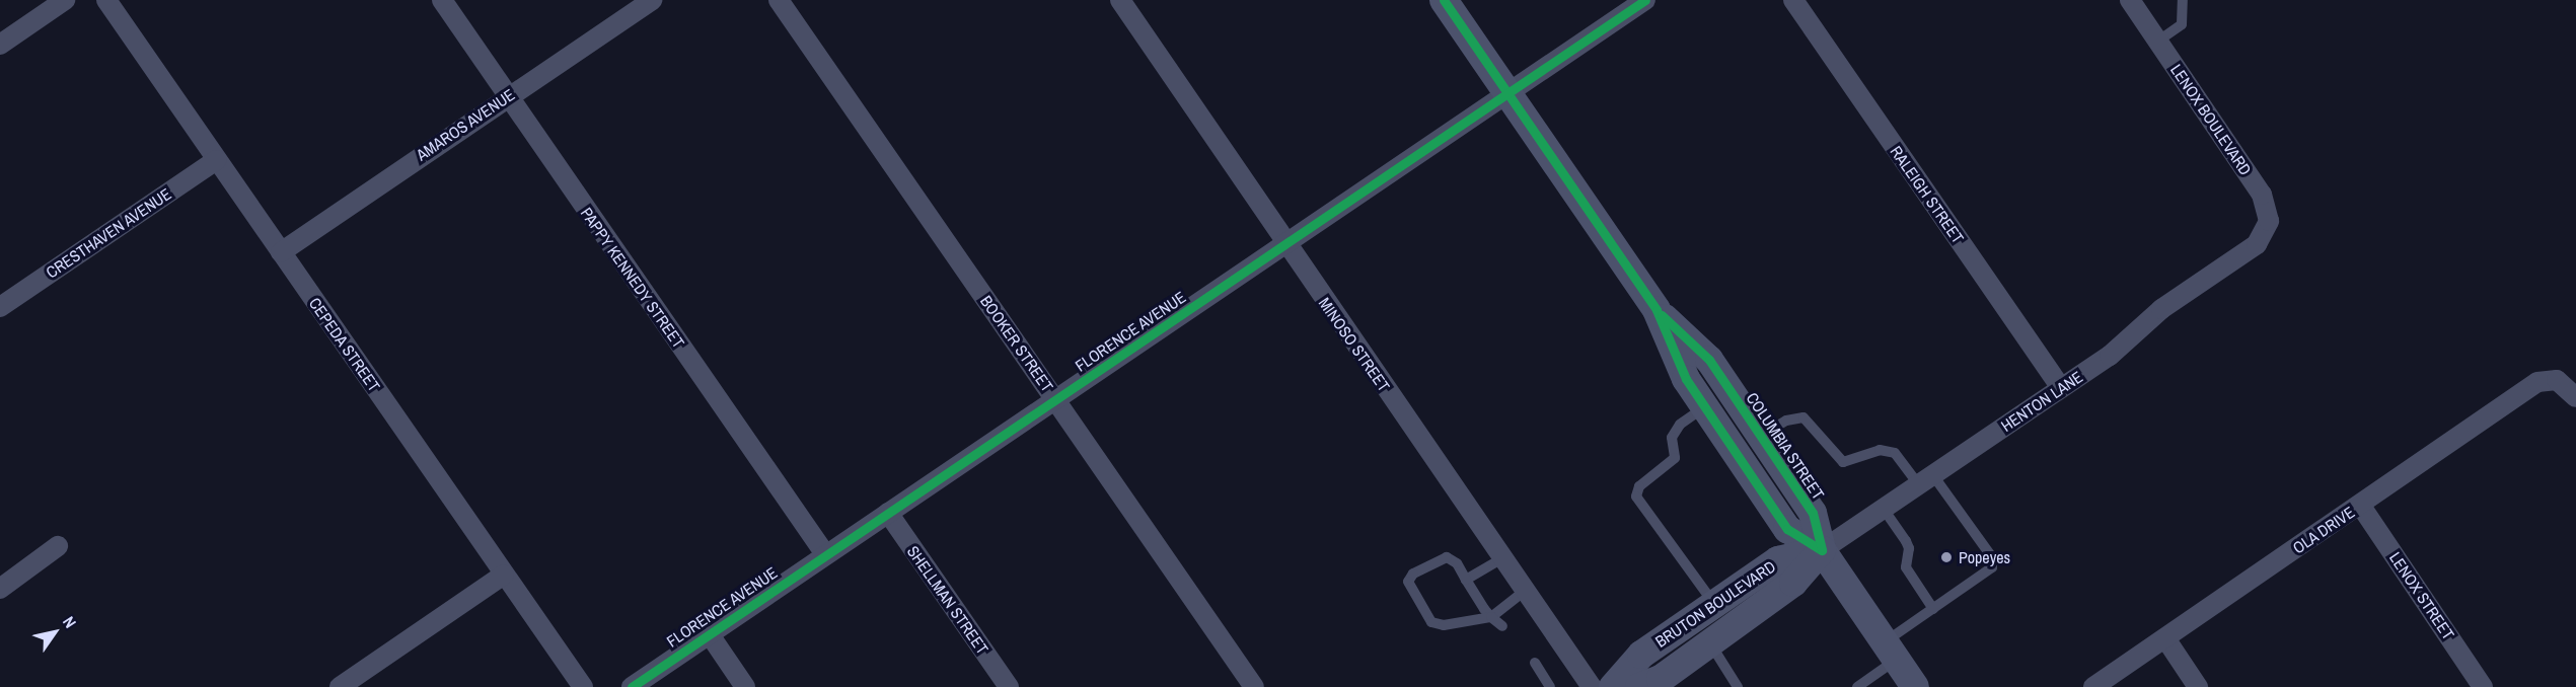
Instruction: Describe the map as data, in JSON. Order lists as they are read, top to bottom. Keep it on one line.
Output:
{"streets":{"street":["LENOX BOULEVARD","AMAROS AVENUE","RALEIGH STREET","CRESTHAVEN AVENUE","PAPPY KENNEDY STREET","FLORENCE AVENUE","BOOKER STREET","CEPEDA STREET","MINOSO STREET","HENTON LANE","COLUMBIA STREET","OLA DRIVE","LENOX STREET","SHELLMAN STREET","BRUTON BOULEVARD"]},"crossings":[["LENOX BOULEVARD","HENTON LANE"],["AMAROS AVENUE","PAPPY KENNEDY STREET"],["AMAROS AVENUE","CEPEDA STREET"],["RALEIGH STREET","HENTON LANE"],["CRESTHAVEN AVENUE","CEPEDA STREET"],["PAPPY KENNEDY STREET","FLORENCE AVENUE"],["FLORENCE AVENUE","BOOKER STREET"],["FLORENCE AVENUE","MINOSO STREET"],["FLORENCE AVENUE","COLUMBIA STREET"],["FLORENCE AVENUE","SHELLMAN STREET"],["HENTON LANE","COLUMBIA STREET"],["HENTON LANE","BRUTON BOULEVARD"],["COLUMBIA STREET","BRUTON BOULEVARD"],["OLA DRIVE","LENOX STREET"]],"places":["Popeyes"],"north":"top right"}
